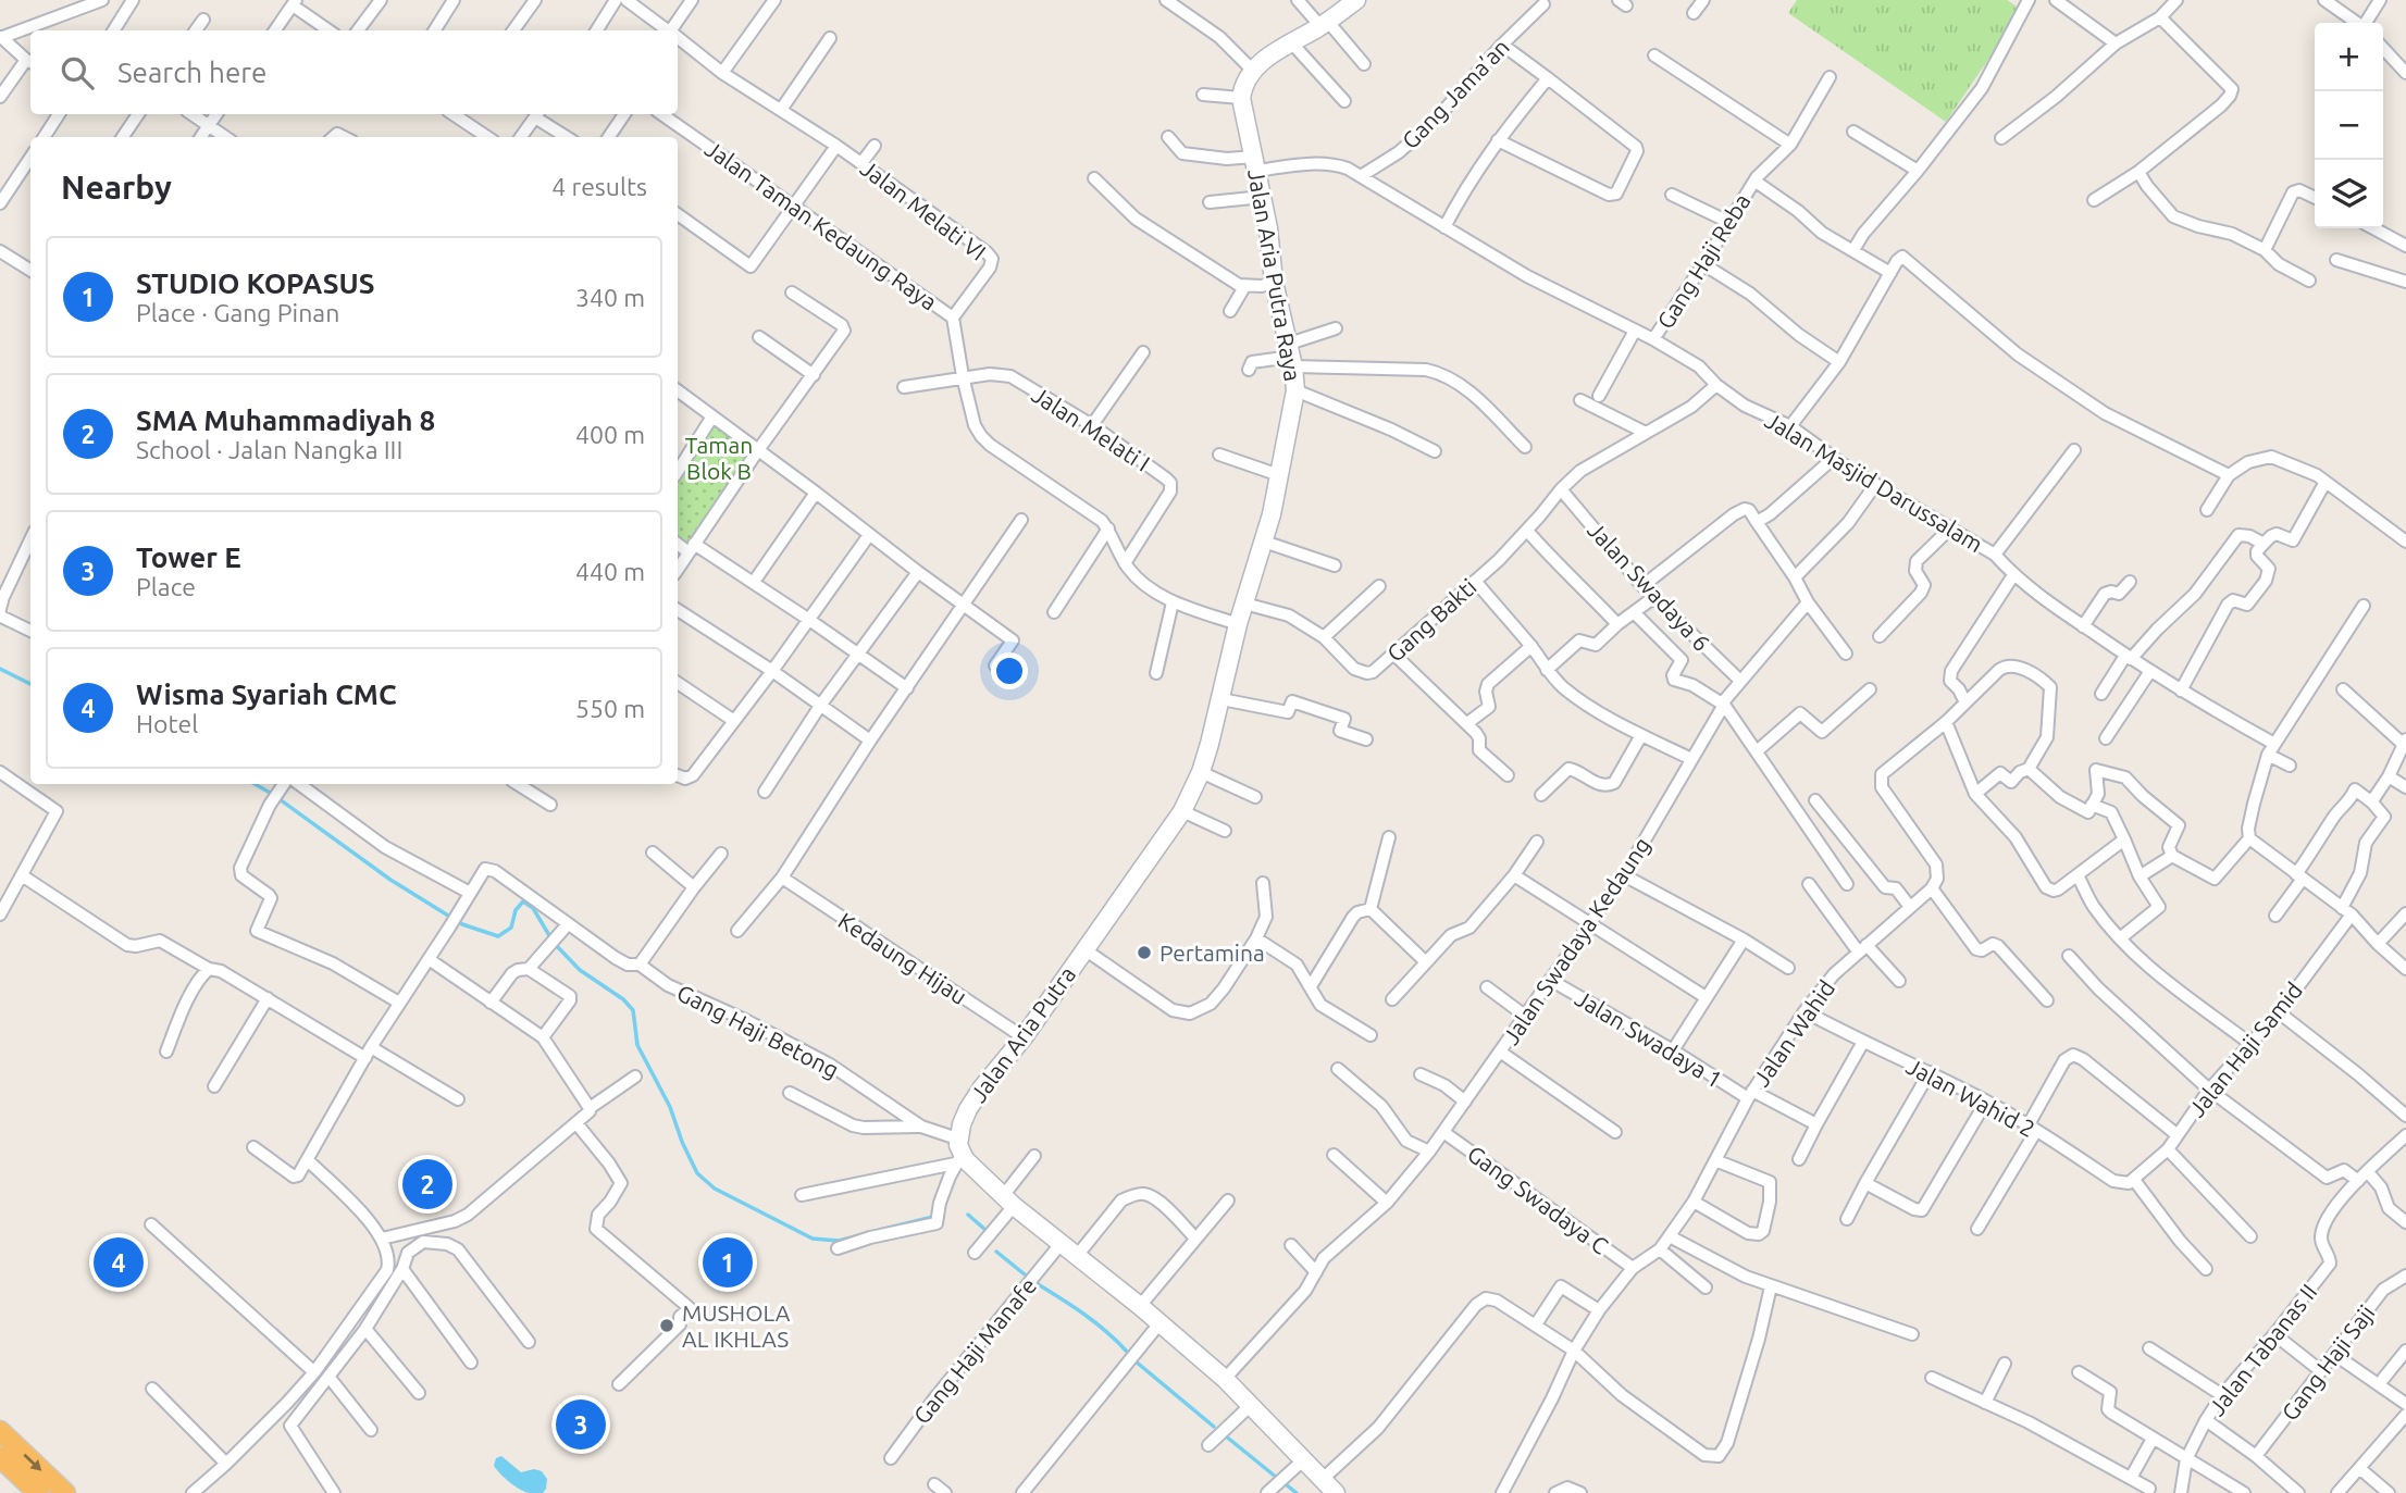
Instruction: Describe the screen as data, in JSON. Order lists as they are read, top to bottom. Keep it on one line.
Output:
{"streets":{"main road":["Jalan Aria Putra Raya","Jalan Aria Putra"],"street":["Gang Jama’an","Jalan Melati VI","Jalan Taman Kedaung Raya","Gang Haji Reba","Jalan Melati I","Jalan Masjid Darussalam","Jalan Swadaya 6","Gang Bakti","Jalan Swadaya Kedaung","Kedaung Hijau","Gang Haji Betong","Jalan Wahid","Jalan Swadaya 1","Jalan Haji Samid","Jalan Wahid 2","Gang Swadaya C","Jalan Tabanas II","Gang Haji Manafe","Gang Haji Saji"]},"crossings":[["Gang Jama’an","Jalan Masjid Darussalam"],["Jalan Melati VI","Jalan Taman Kedaung Raya"],["Jalan Taman Kedaung Raya","Jalan Aria Putra Raya"],["Jalan Taman Kedaung Raya","Jalan Melati I"],["Gang Haji Reba","Jalan Masjid Darussalam"],["Jalan Aria Putra Raya","Jalan Masjid Darussalam"],["Jalan Aria Putra Raya","Gang Bakti"],["Jalan Aria Putra Raya","Jalan Aria Putra"],["Jalan Masjid Darussalam","Gang Bakti"],["Jalan Swadaya 6","Gang Bakti"],["Jalan Swadaya 6","Jalan Swadaya Kedaung"],["Jalan Swadaya Kedaung","Jalan Swadaya 1"],["Jalan Swadaya Kedaung","Gang Swadaya C"],["Kedaung Hijau","Jalan Aria Putra"],["Gang Haji Betong","Jalan Aria Putra"],["Jalan Wahid","Jalan Swadaya 1"],["Jalan Wahid","Jalan Wahid 2"],["Jalan Wahid","Gang Swadaya C"],["Jalan Haji Samid","Jalan Wahid 2"]],"parks":["Taman Blok B"],"places":["Pertamina","MUSHOLA AL IKHLAS"],"page":{"map_buttons":["+","−"],"search":"Search here","heading":["Nearby","4 results"],"list":[{"mark":"1","name":"STUDIO KOPASUS","note":"Place · Gang Pinan","value":"340 m"},{"mark":"2","name":"SMA Muhammadiyah 8","note":"School · Jalan Nangka III","value":"400 m"},{"mark":"3","name":"Tower E","note":"Place","value":"440 m"},{"mark":"4","name":"Wisma Syariah CMC","note":"Hotel","value":"550 m"}],"pins":["2","1","4","3"]}}
